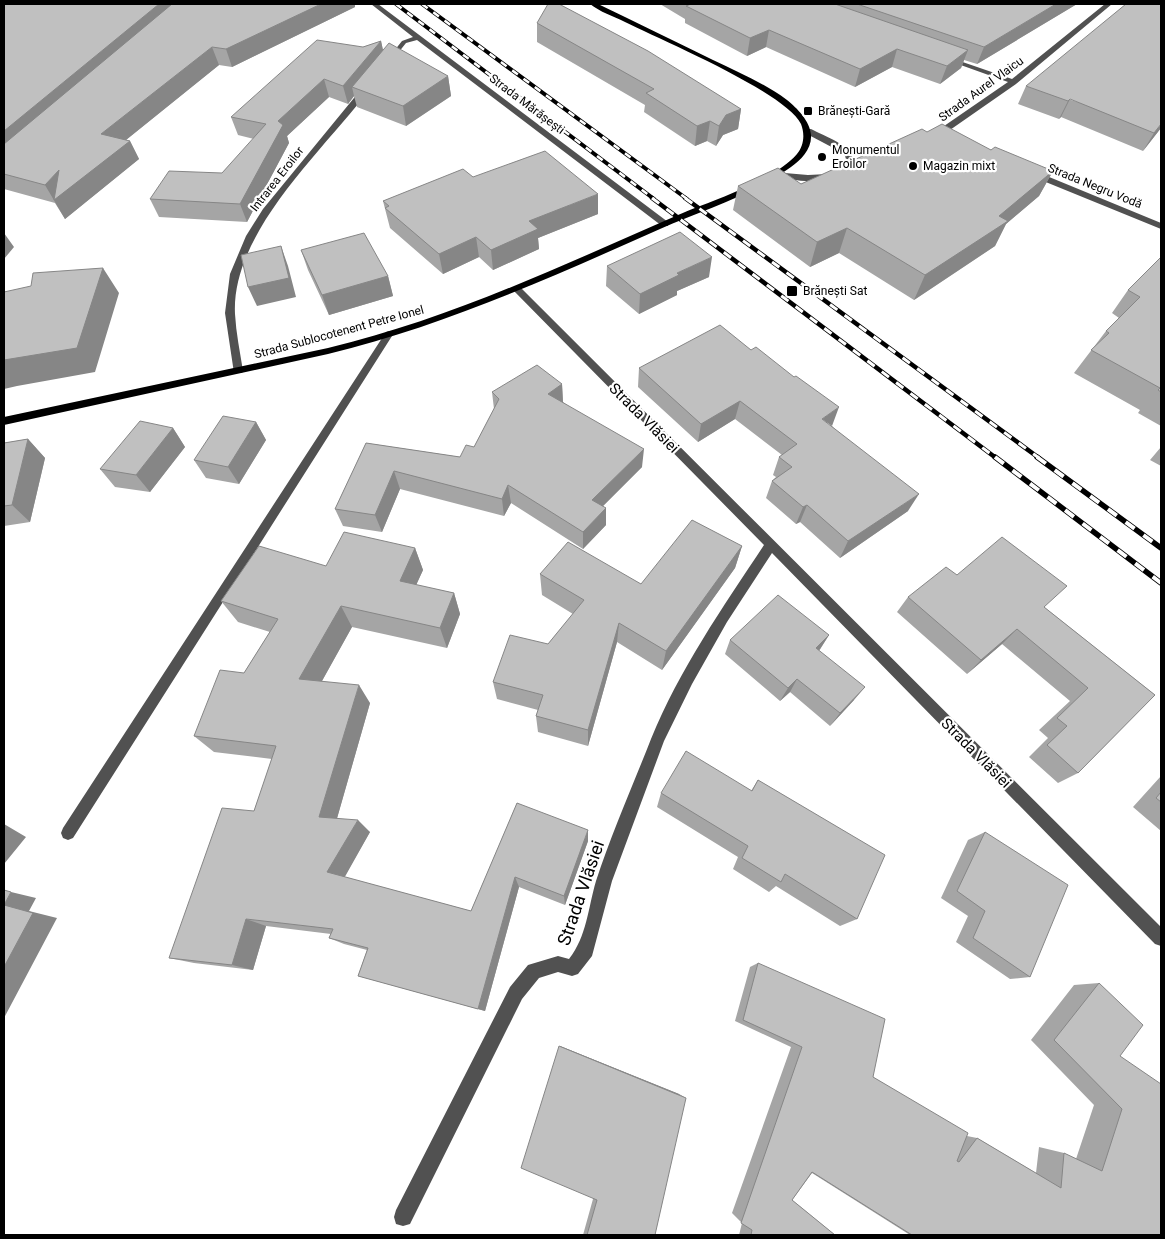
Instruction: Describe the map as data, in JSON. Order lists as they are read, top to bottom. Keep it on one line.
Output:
{"streets":{"main road":["Strada Sublocotenent Petre Ionel"],"street":["Strada Aurel Vlaicu","Strada Mărășești","Intrarea Eroilor","Strada Negru Vodă","Strada Vlăsiei"]},"crossings":[["Strada Mărășești","Strada Sublocotenent Petre Ionel"],["Intrarea Eroilor","Strada Sublocotenent Petre Ionel"],["Strada Sublocotenent Petre Ionel","Strada Vlăsiei"]],"places":{"transit":["Brănești-Gară","Brănești Sat"],"other":["Monumentul Eroilor","Magazin mixt"]}}
